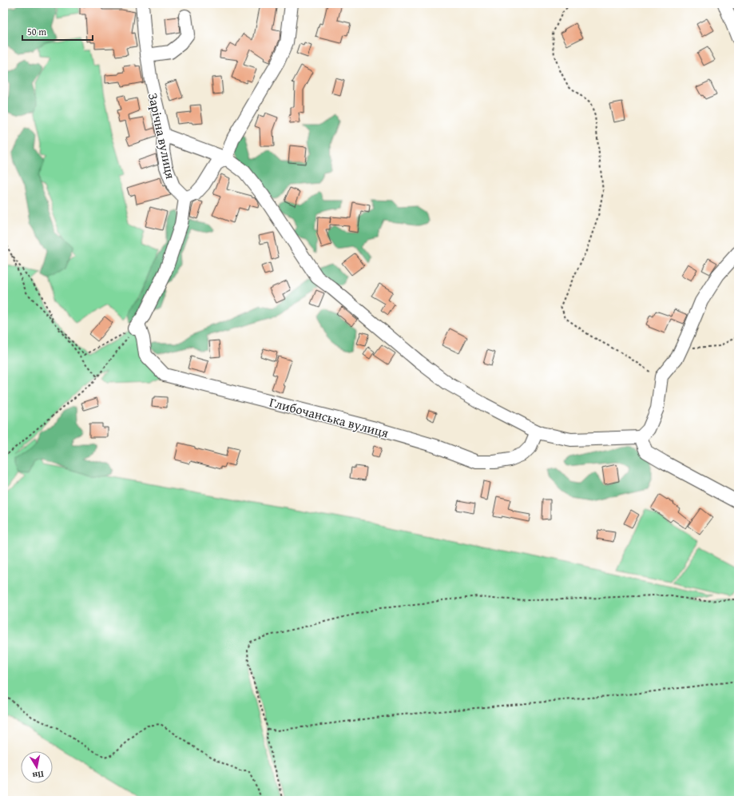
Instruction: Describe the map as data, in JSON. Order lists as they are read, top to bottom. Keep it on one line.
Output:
{"streets":{"street":["Зарічна вулиця","Глибочанська вулиця"]},"scale_bar":"50 m","north":"bottom"}
